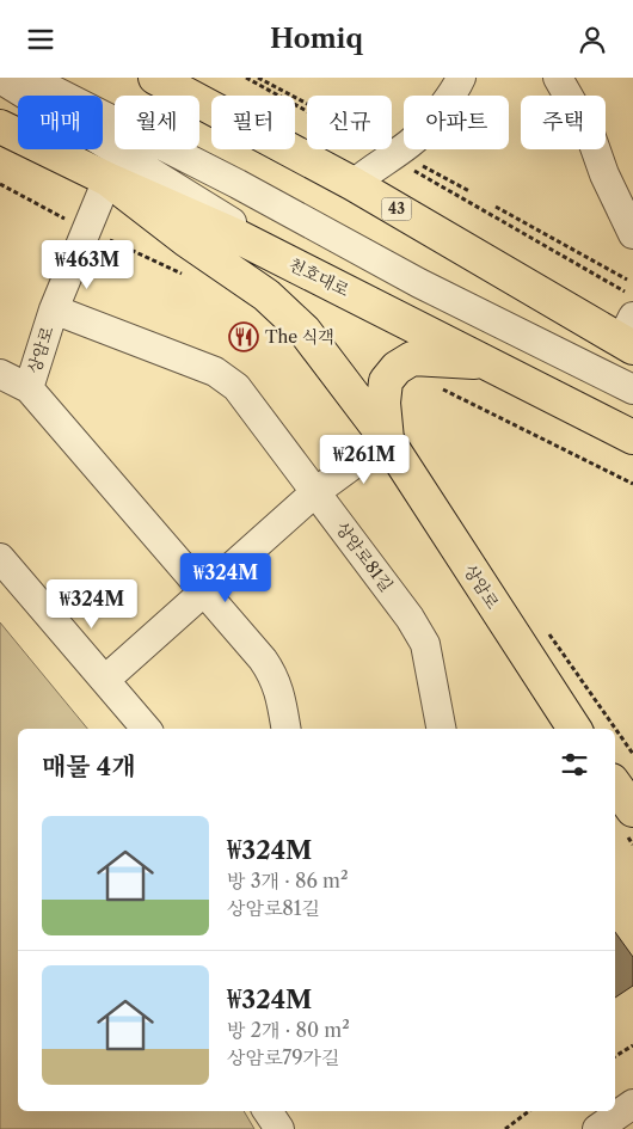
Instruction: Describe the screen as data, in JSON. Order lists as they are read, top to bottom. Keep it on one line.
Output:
{"streets":{"main road":["43","천호대로","상암로"],"street":["상암로81길"]},"crossings":[["천호대로","상암로"],["상암로","상암로81길"]],"places":{"restaurant":["The 식객"]},"page":{"header":"Homiq","chip":["매매","월세","필터","신규","아파트","주택"],"price":["₩463M","₩261M","₩324M","₩324M"],"heading":"매물 4개","list":[{"name":"₩324M","note":"방 3개 · 86 m² · 상암로81길"},{"name":"₩324M","note":"방 2개 · 80 m² · 상암로79가길"}]}}
